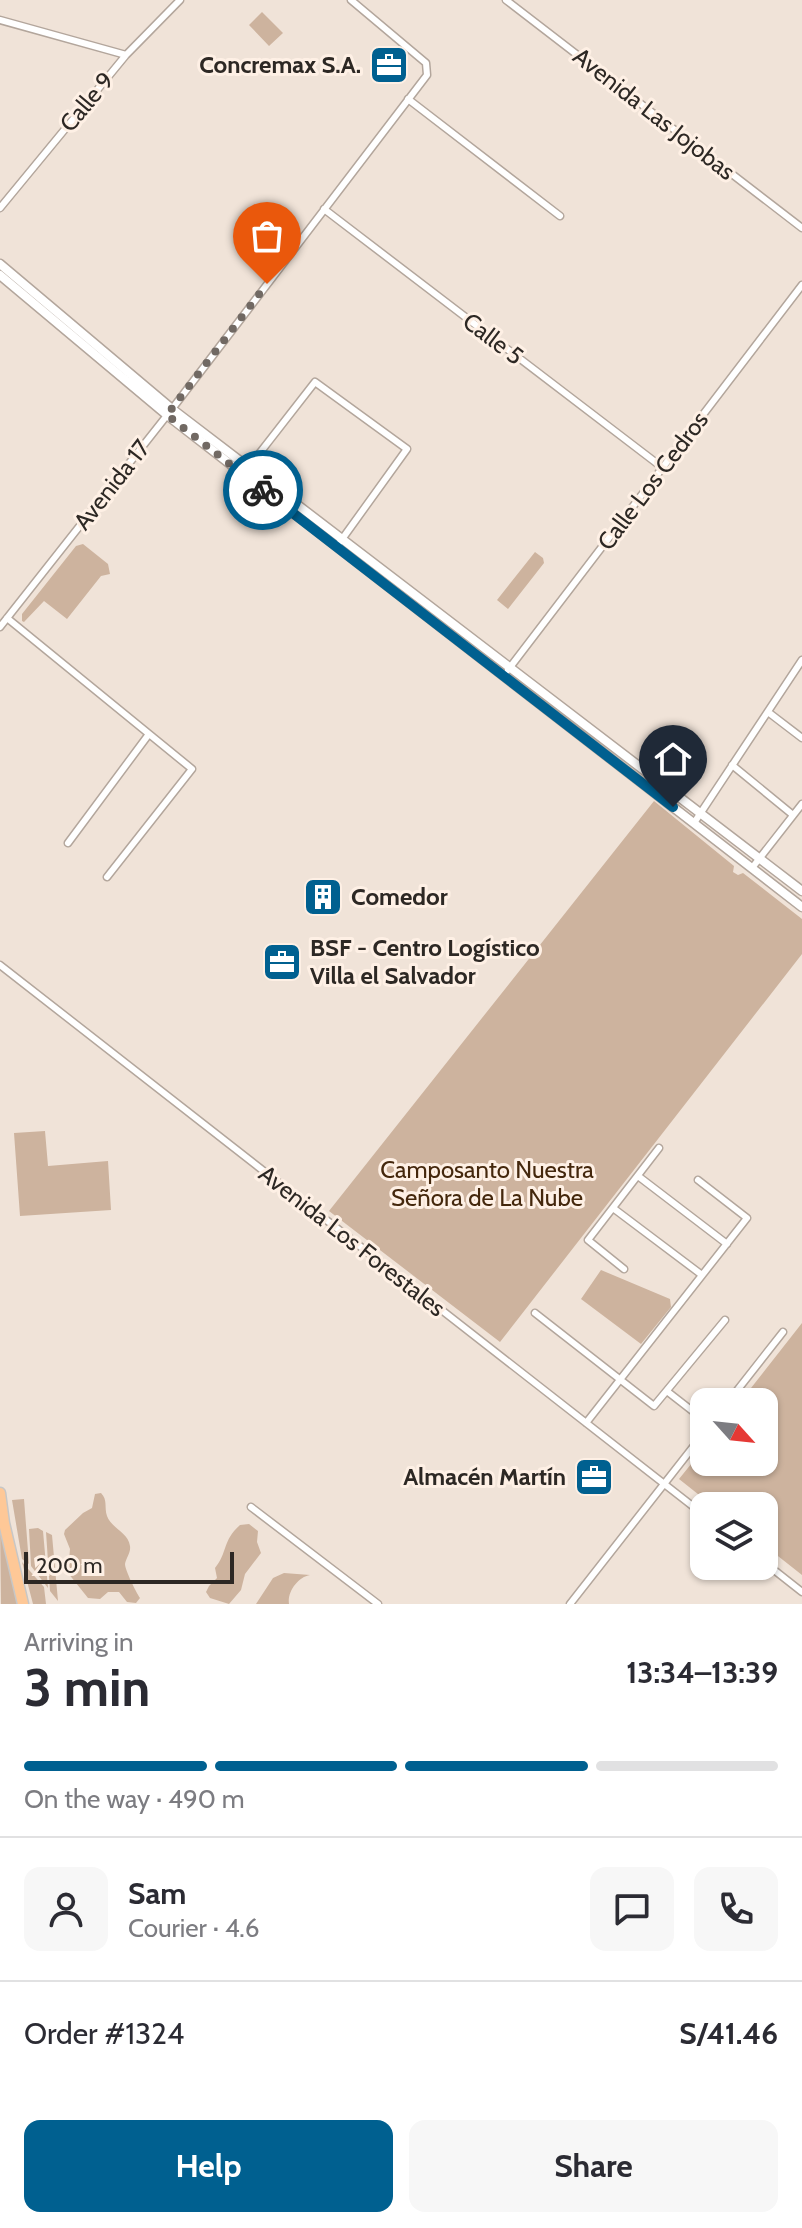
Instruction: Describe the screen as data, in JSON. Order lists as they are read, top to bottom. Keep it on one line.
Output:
{"streets":{"street":["Calle 9","Avenida Las Jojobas","Calle 5","Calle Los Cedros","Avenida 17","Avenida Los Forestales"]},"crossings":[["Calle 5","Calle Los Cedros"],["Calle 5","Avenida 17"]],"parks":["Camposanto Nuestra Señora de La Nube"],"places":{"office":["Concremax S.A.","BSF - Centro Logístico Villa el Salvador","Almacén Martín"],"building":["Comedor"]},"scale_bar":"200 m","north":"bottom right","page":{"scale":"200 m","heading":["3 min","Arriving in","13:34–13:39"],"panel":["Sam","Courier · 4.6","Order #1324","S/41.46"],"bar":"On the way · 490 m","buttons":["Help","Share"]}}
